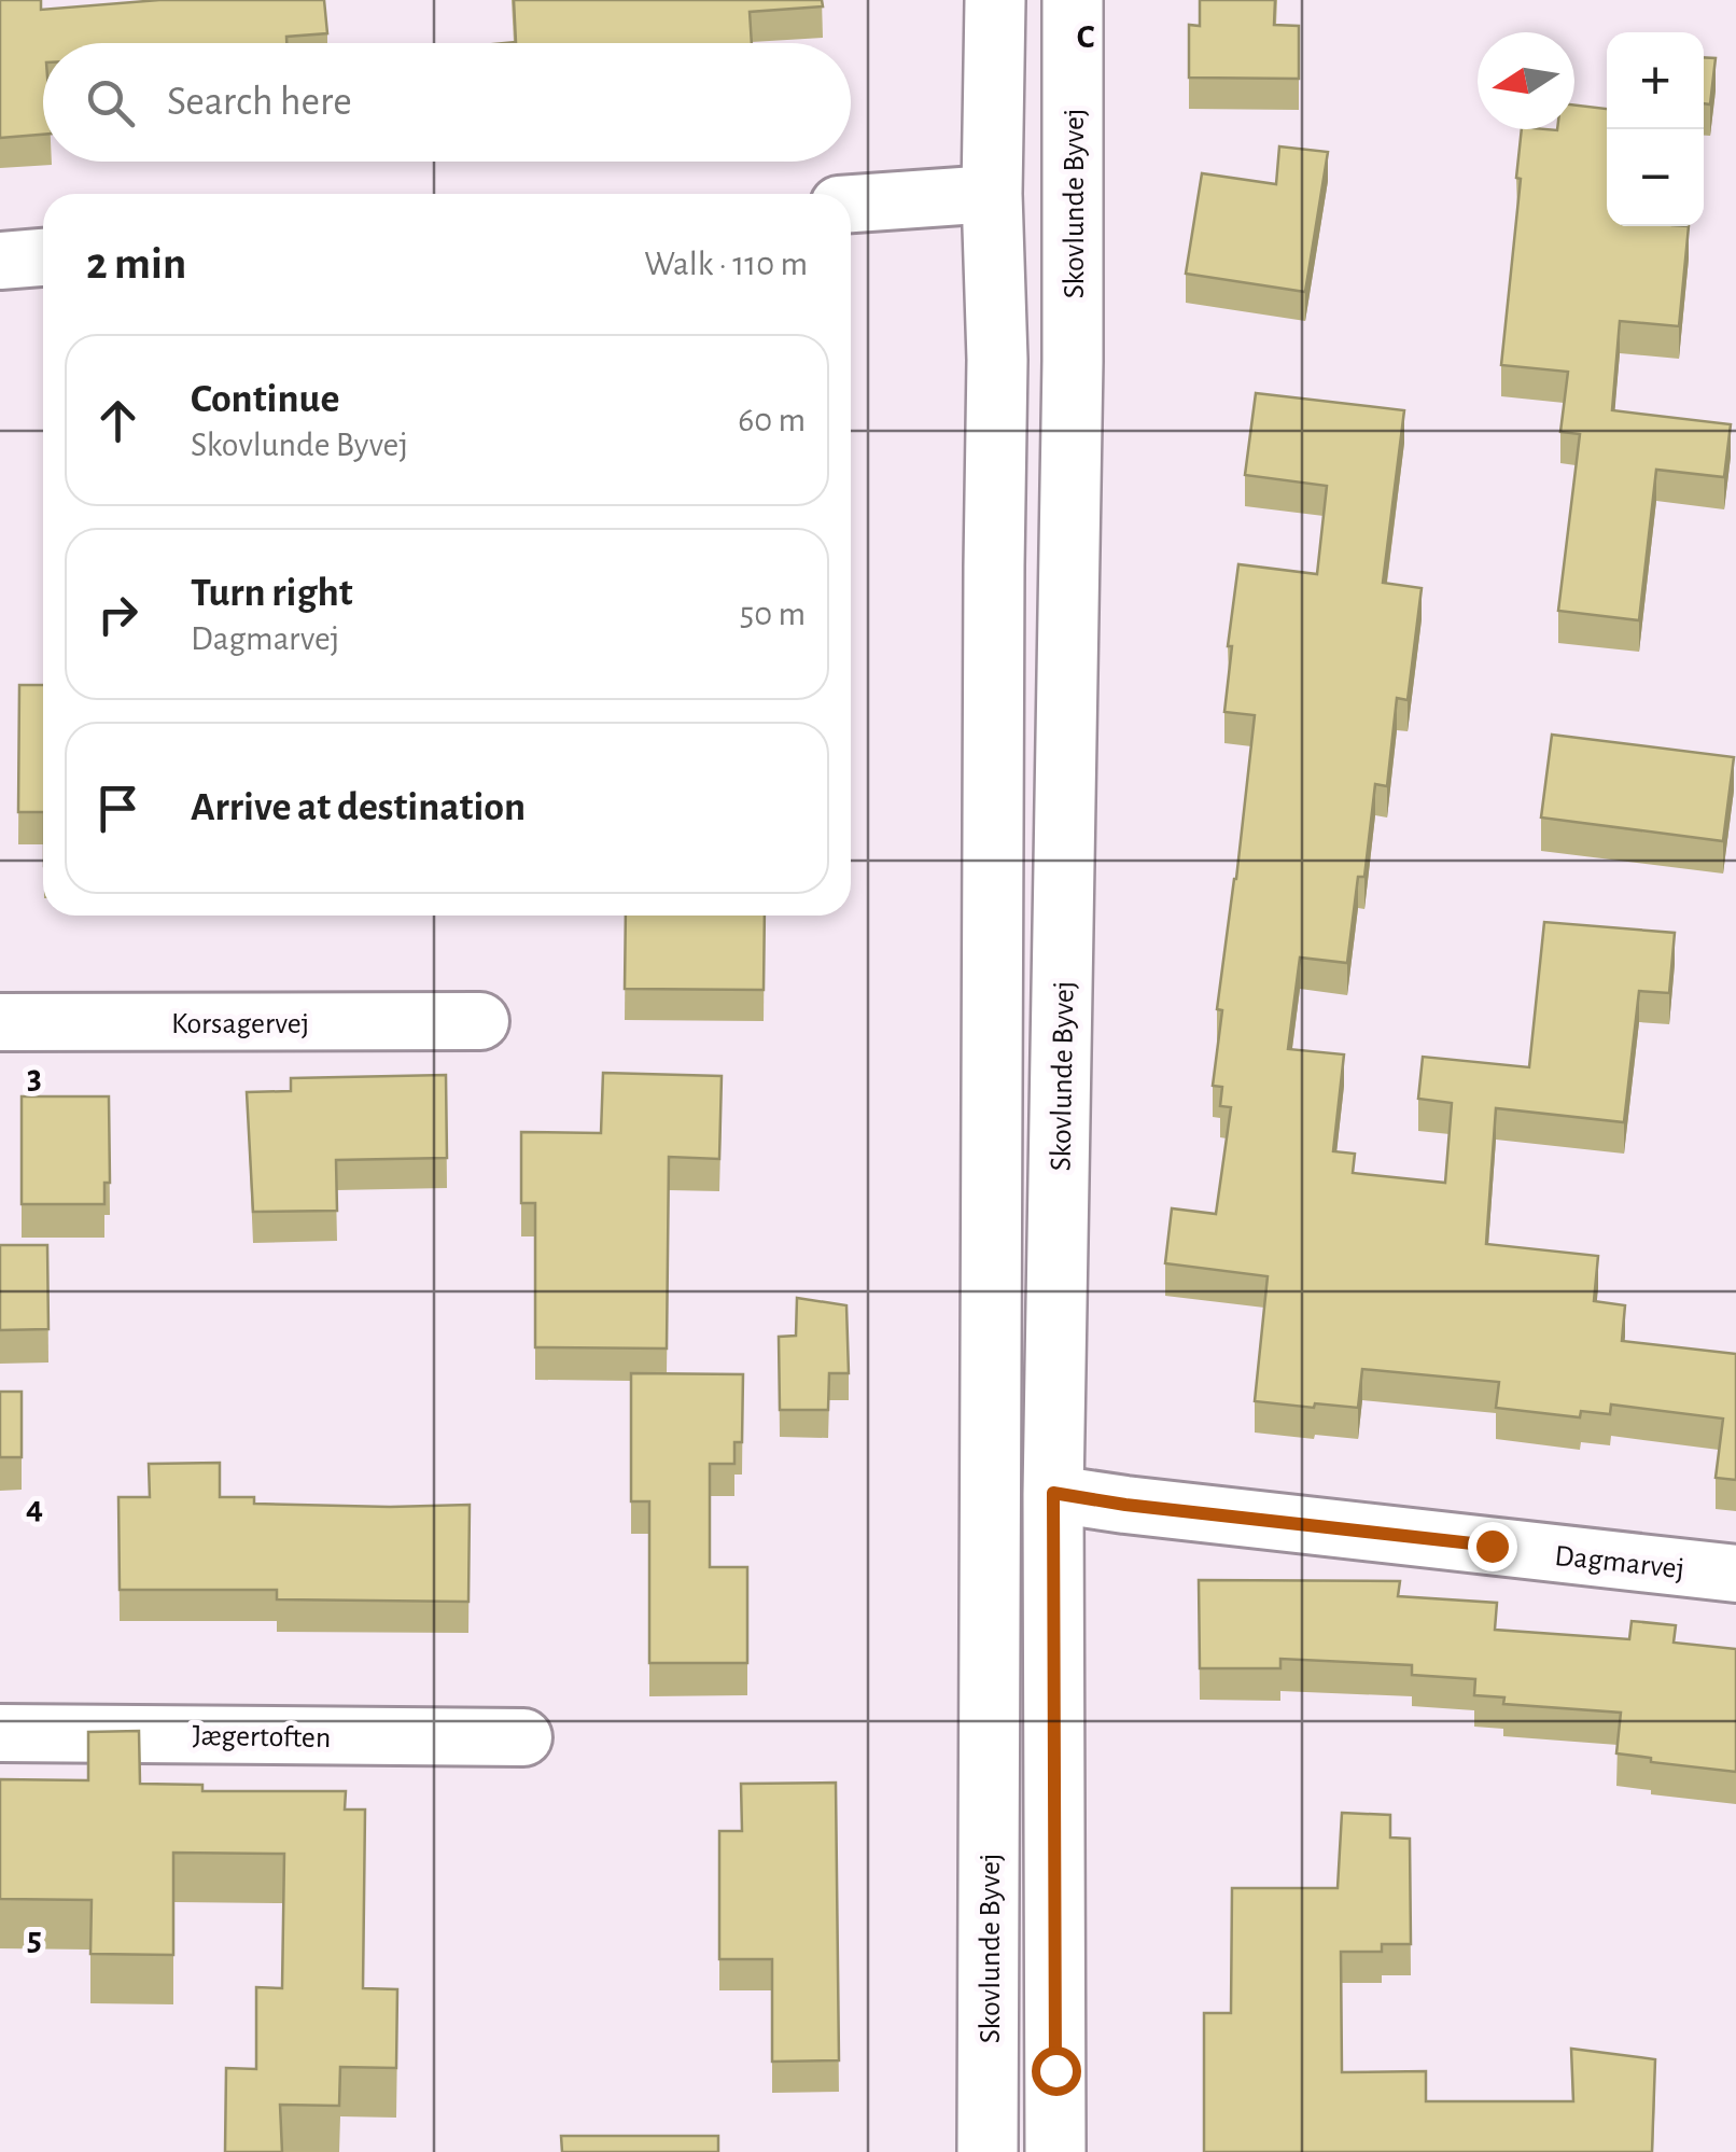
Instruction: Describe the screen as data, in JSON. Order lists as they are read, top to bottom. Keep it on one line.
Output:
{"streets":{"main road":["Skovlunde Byvej"],"street":["Korsagervej","Dagmarvej","Jægertoften"]},"crossings":[["Skovlunde Byvej","Dagmarvej"]],"north":"left","page":{"map_buttons":["+","−"],"search":"Search here","heading":["2 min","Walk · 110 m"],"list":[["Continue","Skovlunde Byvej","60 m"],["Turn right","Dagmarvej","50 m"],"Arrive at destination"]},"grid":{"columns":["C"],"rows":["3","4","5"]}}
